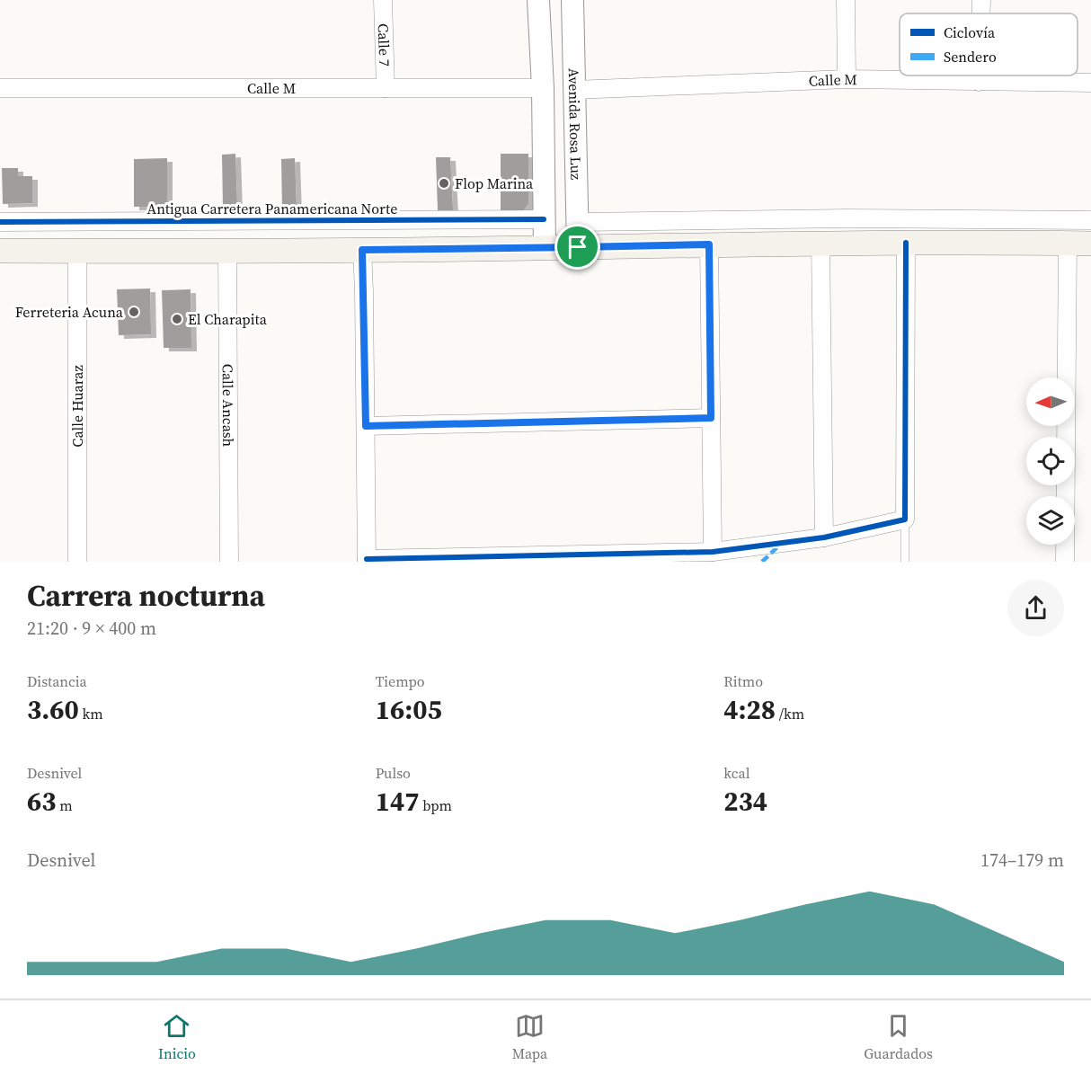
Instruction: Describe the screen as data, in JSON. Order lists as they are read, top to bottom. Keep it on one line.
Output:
{"streets":{"street":["Calle 7","Calle M","Avenida Rosa Luz","Antigua Carretera Panamericana Norte","Calle Huaraz","Calle Ancash"]},"crossings":[["Calle 7","Calle M"],["Calle M","Avenida Rosa Luz"]],"places":["Flop Marina","Ferreteria Acuna","El Charapita"],"legend":["Ciclovía","Sendero"],"north":"left","page":{"heading":["Carrera nocturna","21:20 · 9 × 400 m"],"stats":[["Distancia","3.60 km"],["Tiempo","16:05"],["Ritmo","4:28 /km"],["Desnivel","63 m"],["Pulso","147 bpm"],["kcal","234"]],"chart":["Desnivel","174–179 m"],"tabs":["Inicio","Mapa","Guardados"]}}
